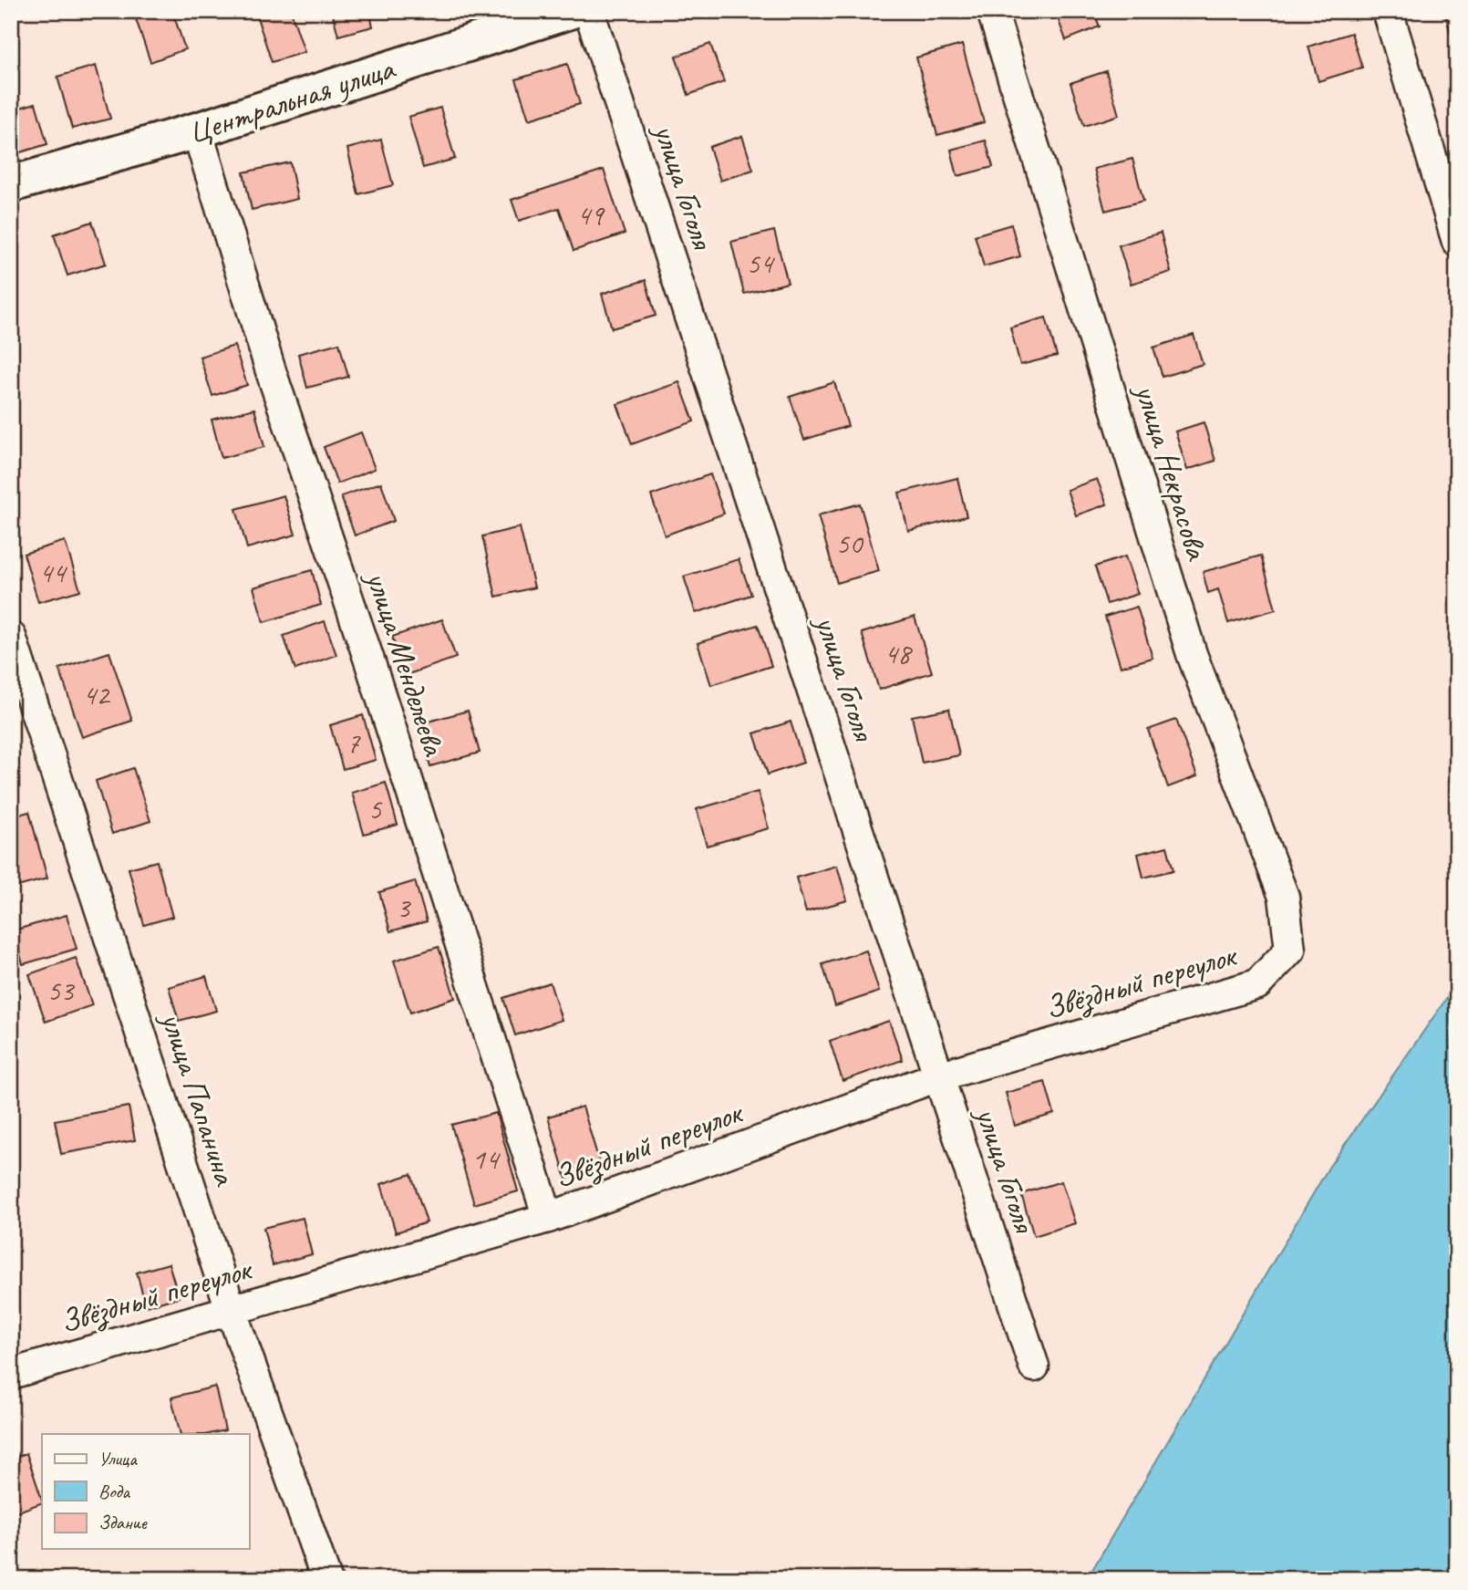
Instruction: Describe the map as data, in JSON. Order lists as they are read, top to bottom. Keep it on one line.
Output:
{"streets":{"street":["Центральная улица","улица Гоголя","улица Некрасова","улица Менделеева","Звёздный переулок","улица Папанина"]},"crossings":[["Центральная улица","улица Менделеева"],["улица Гоголя","Звёздный переулок"],["улица Некрасова","Звёздный переулок"],["улица Менделеева","Звёздный переулок"],["Звёздный переулок","улица Папанина"]],"house_numbers":["49","54","50","44","48","42","7","5","3","53","14"],"legend":["Улица","Вода","Здание"]}
